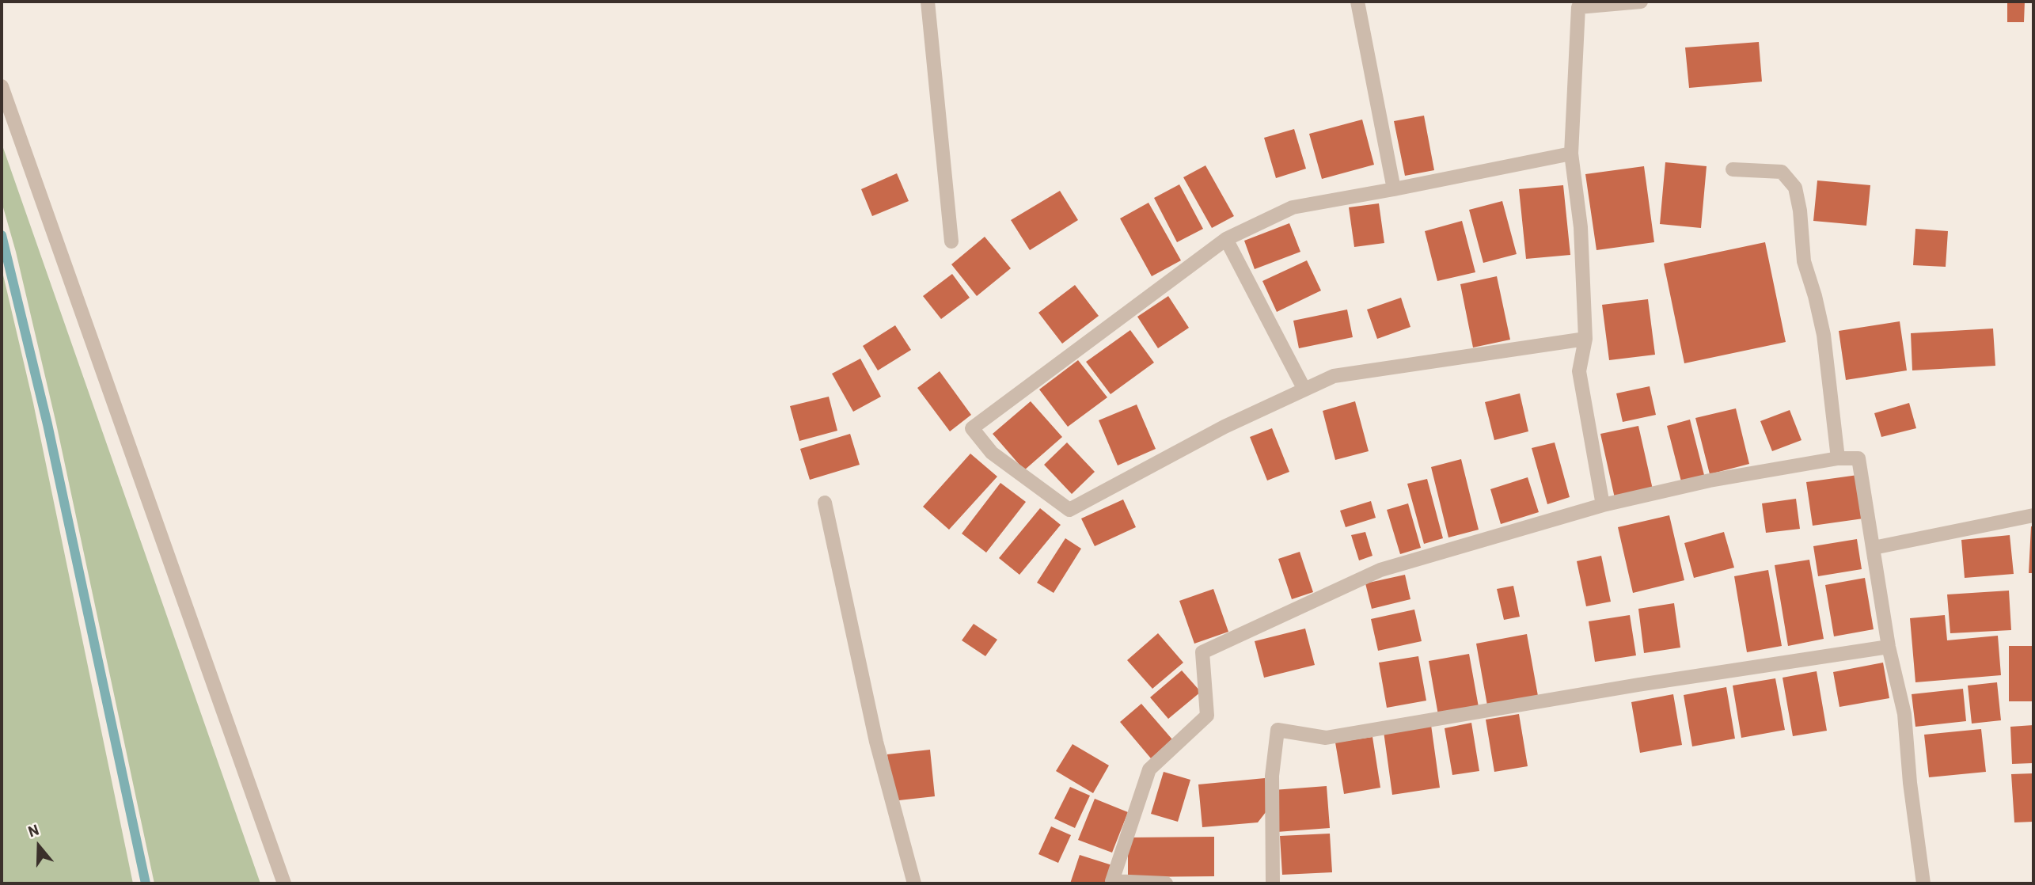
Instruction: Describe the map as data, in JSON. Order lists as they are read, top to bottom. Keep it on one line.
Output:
{"north":"top"}
